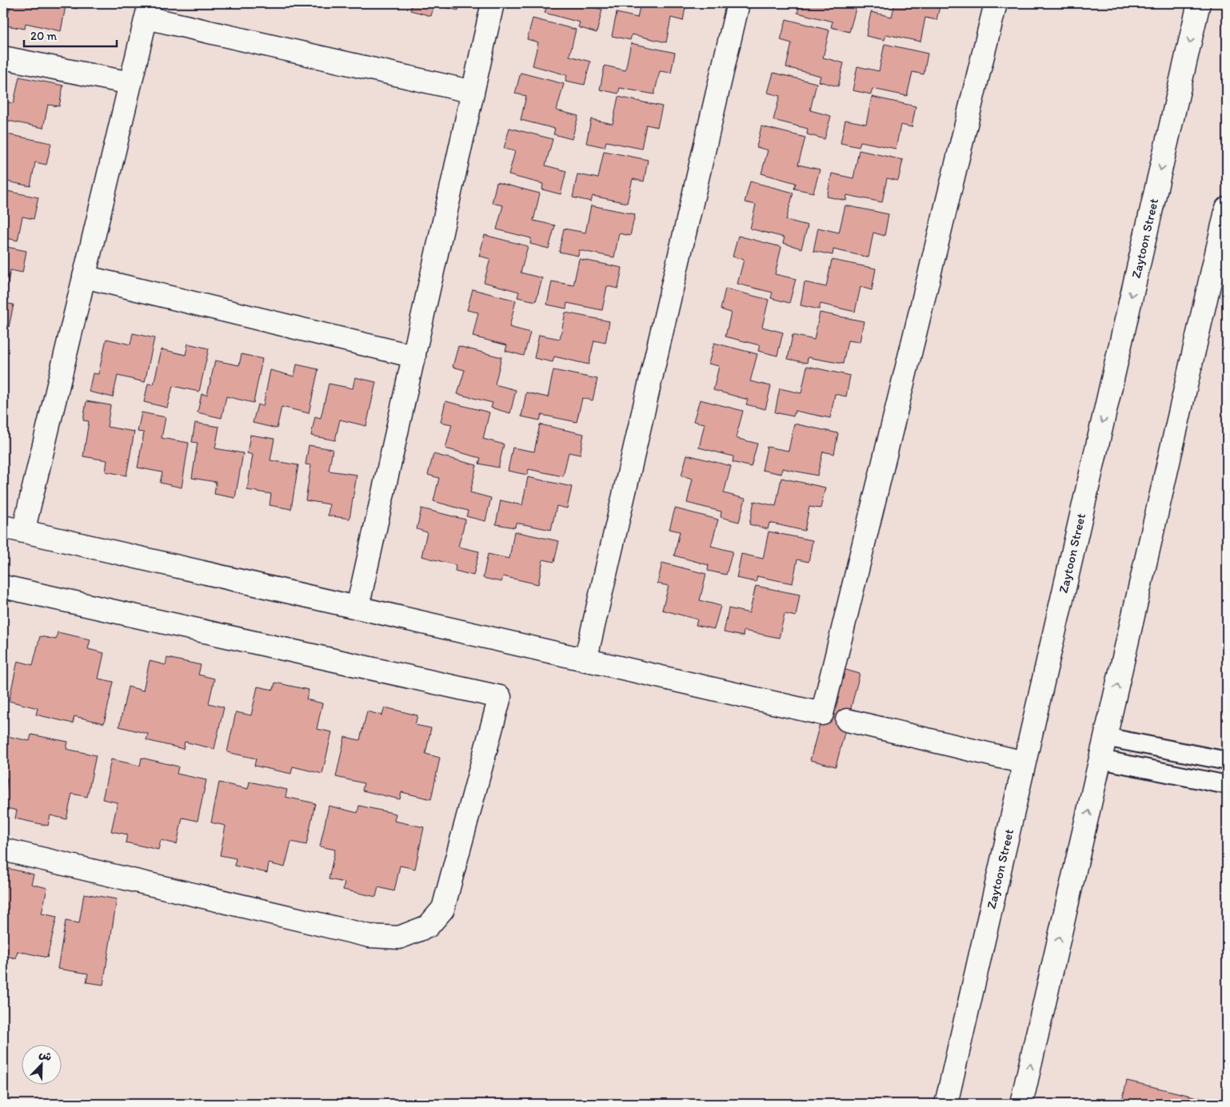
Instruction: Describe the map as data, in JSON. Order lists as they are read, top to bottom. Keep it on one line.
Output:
{"streets":{"street":["Zaytoon Street"]},"scale_bar":"20 m","north":"top right"}
